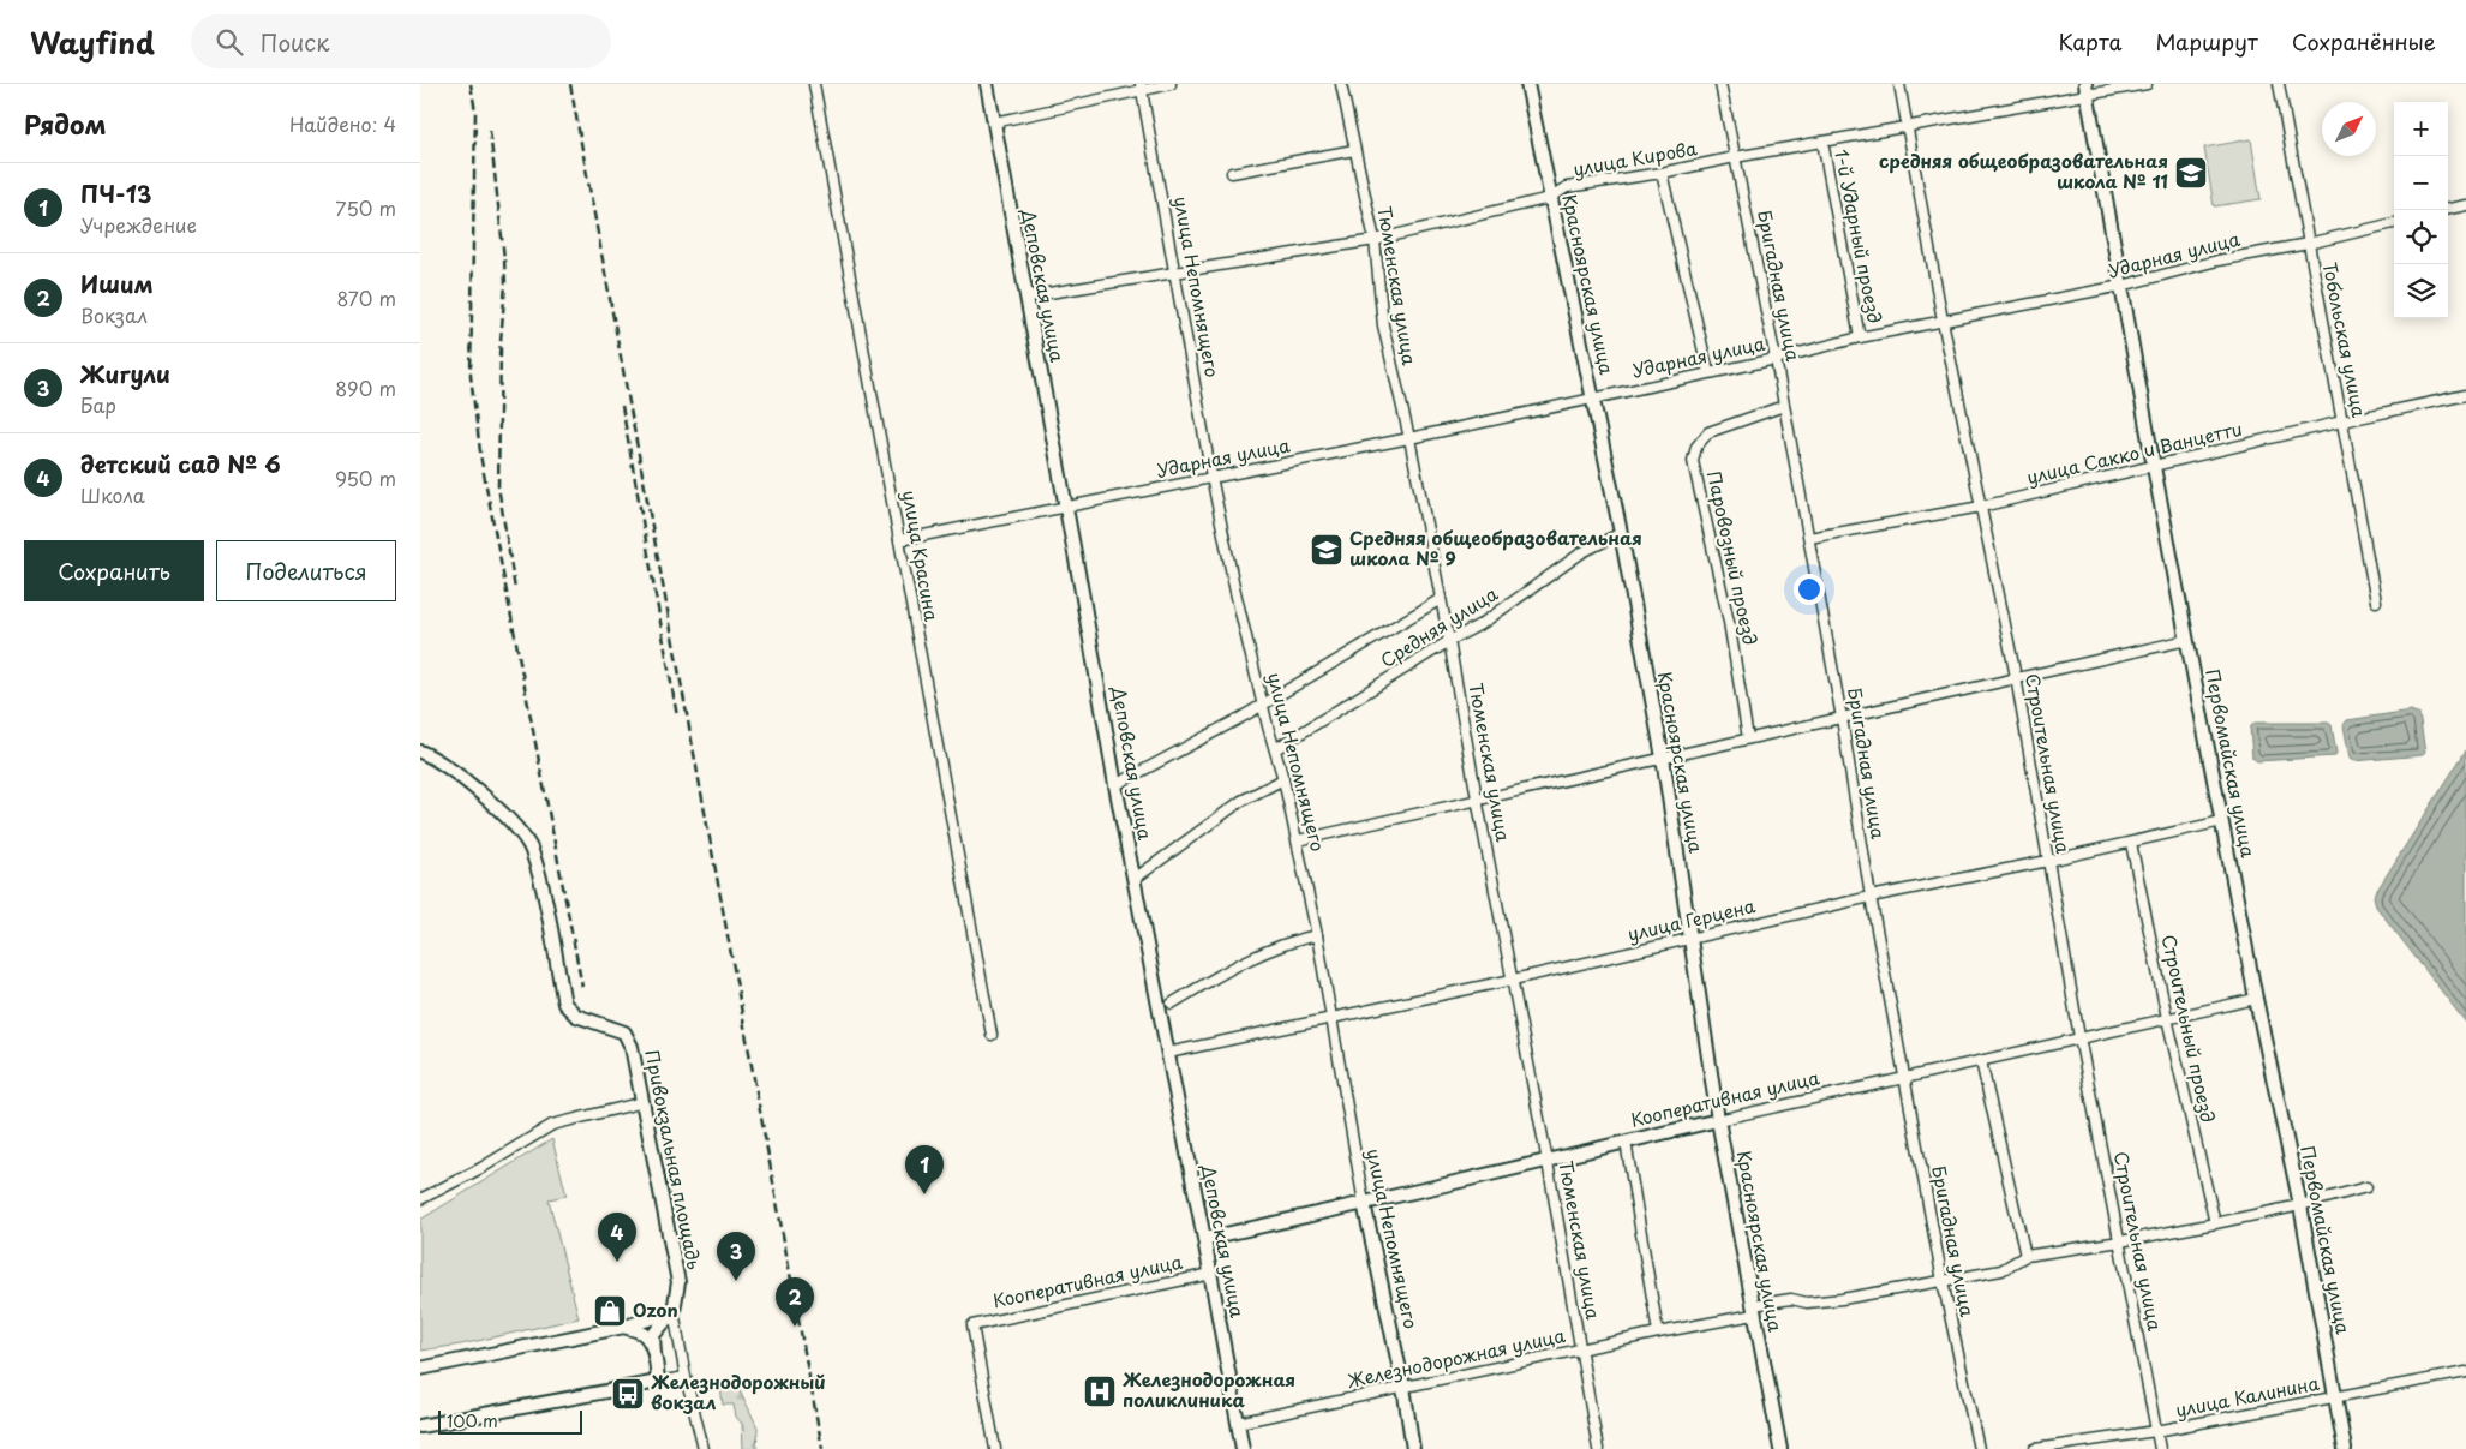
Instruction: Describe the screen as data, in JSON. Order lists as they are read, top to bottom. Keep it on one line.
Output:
{"streets":{"street":["улица Кирова","1-й Ударный проезд","Ударная улица","Красноярская улица","Деповская улица","Тюменская улица","Бригадная улица","улица Непомнящего","Тобольская улица","улица Сакко и Ванцетти","улица Красина","Паровозный проезд","Средняя улица","Строительная улица","Первомайская улица","улица Герцена","Строительный проезд","Кооперативная улица","Привокзальная площадь","Железнодорожная улица","улица Калинина"]},"crossings":[["улица Кирова","1-й Ударный проезд"],["улица Кирова","Красноярская улица"],["улица Кирова","Деповская улица"],["улица Кирова","Тюменская улица"],["улица Кирова","Бригадная улица"],["улица Кирова","улица Непомнящего"],["улица Кирова","Строительная улица"],["улица Кирова","Первомайская улица"],["1-й Ударный проезд","Ударная улица"],["Ударная улица","Красноярская улица"],["Ударная улица","Деповская улица"],["Ударная улица","Тюменская улица"],["Ударная улица","Бригадная улица"],["Ударная улица","улица Непомнящего"],["Ударная улица","Тобольская улица"],["Ударная улица","улица Красина"],["Ударная улица","Строительная улица"],["Ударная улица","Первомайская улица"],["Красноярская улица","Средняя улица"],["Красноярская улица","улица Герцена"],["Красноярская улица","Кооперативная улица"],["Красноярская улица","Железнодорожная улица"],["Деповская улица","улица Герцена"],["Деповская улица","Кооперативная улица"],["Деповская улица","Железнодорожная улица"],["Тюменская улица","Средняя улица"],["Тюменская улица","улица Герцена"],["Тюменская улица","Кооперативная улица"],["Тюменская улица","Железнодорожная улица"],["Бригадная улица","улица Сакко и Ванцетти"],["Бригадная улица","Паровозный проезд"],["Бригадная улица","улица Герцена"],["Бригадная улица","Кооперативная улица"],["Бригадная улица","Железнодорожная улица"],["улица Непомнящего","Средняя улица"],["улица Непомнящего","улица Герцена"],["улица Непомнящего","Кооперативная улица"],["улица Непомнящего","Железнодорожная улица"],["Тобольская улица","улица Сакко и Ванцетти"],["улица Сакко и Ванцетти","Строительная улица"],["улица Сакко и Ванцетти","Первомайская улица"],["Строительная улица","улица Герцена"],["Строительная улица","Кооперативная улица"],["Строительная улица","Железнодорожная улица"],["Строительная улица","улица Калинина"],["Первомайская улица","улица Герцена"],["Первомайская улица","Кооперативная улица"],["Первомайская улица","Железнодорожная улица"],["Первомайская улица","улица Калинина"],["улица Герцена","Строительный проезд"],["Строительный проезд","Кооперативная улица"],["Строительный проезд","Железнодорожная улица"]],"places":{"school or university":["средняя общеобразовательная школа № 11","Средняя общеобразовательная школа № 9"],"shop":["Ozon"],"hospital":["Железнодорожная поликлиника"],"bus stop":["Железнодорожный вокзал"]},"scale_bar":"100 m","north":"top right","page":{"header":"Wayfind","search":"Поиск","nav":["Карта","Маршрут","Сохранённые"],"heading":["Рядом","Найдено: 4"],"map_buttons":["+","−"],"list":[{"mark":"1","name":"ПЧ-13","note":"Учреждение","value":"750 m"},{"mark":"2","name":"Ишим","note":"Вокзал","value":"870 m"},{"mark":"3","name":"Жигули","note":"Бар","value":"890 m"},{"mark":"4","name":"детский сад № 6","note":"Школа","value":"950 m"}],"buttons":["Сохранить","Поделиться"],"pins":["1","4","3","2"],"scale":"100 m"}}
